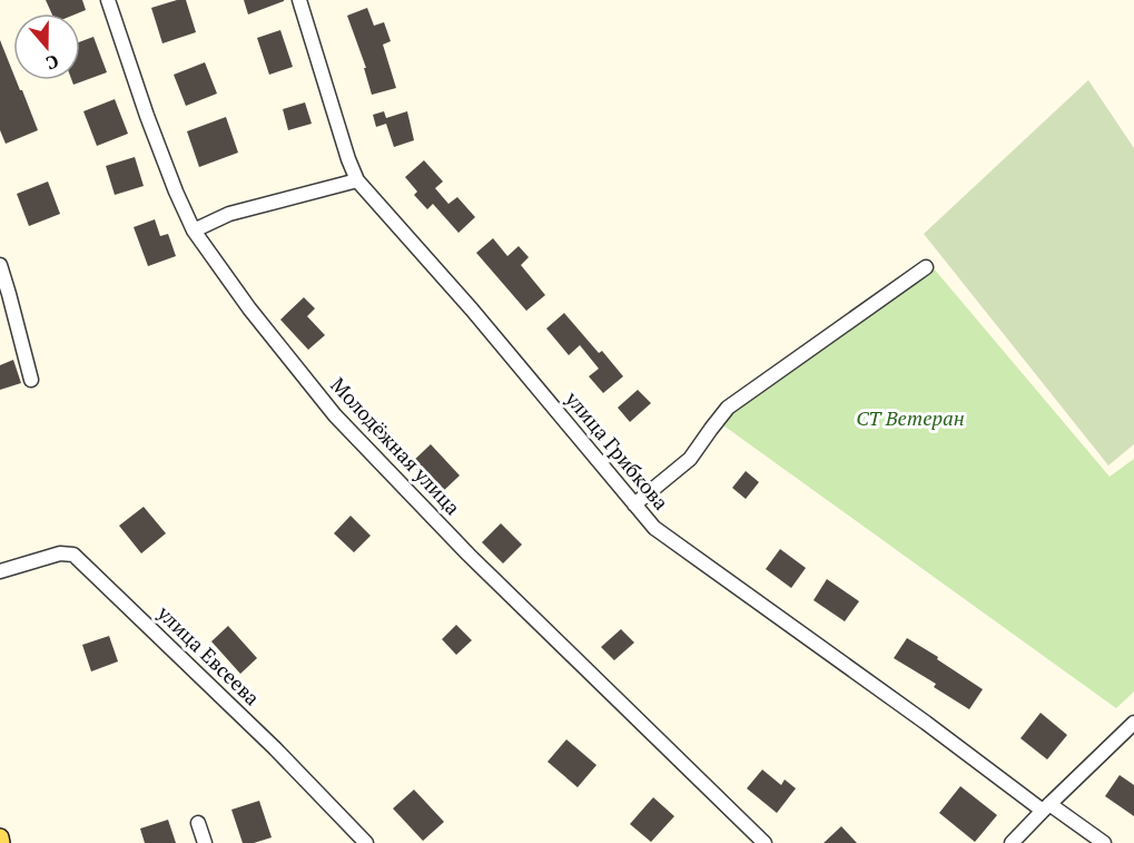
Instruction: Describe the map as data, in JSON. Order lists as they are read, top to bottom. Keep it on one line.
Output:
{"streets":{"street":["Молодёжная улица","улица Грибкова","улица Евсеева"]},"parks":["СТ Ветеран"],"north":"bottom"}
